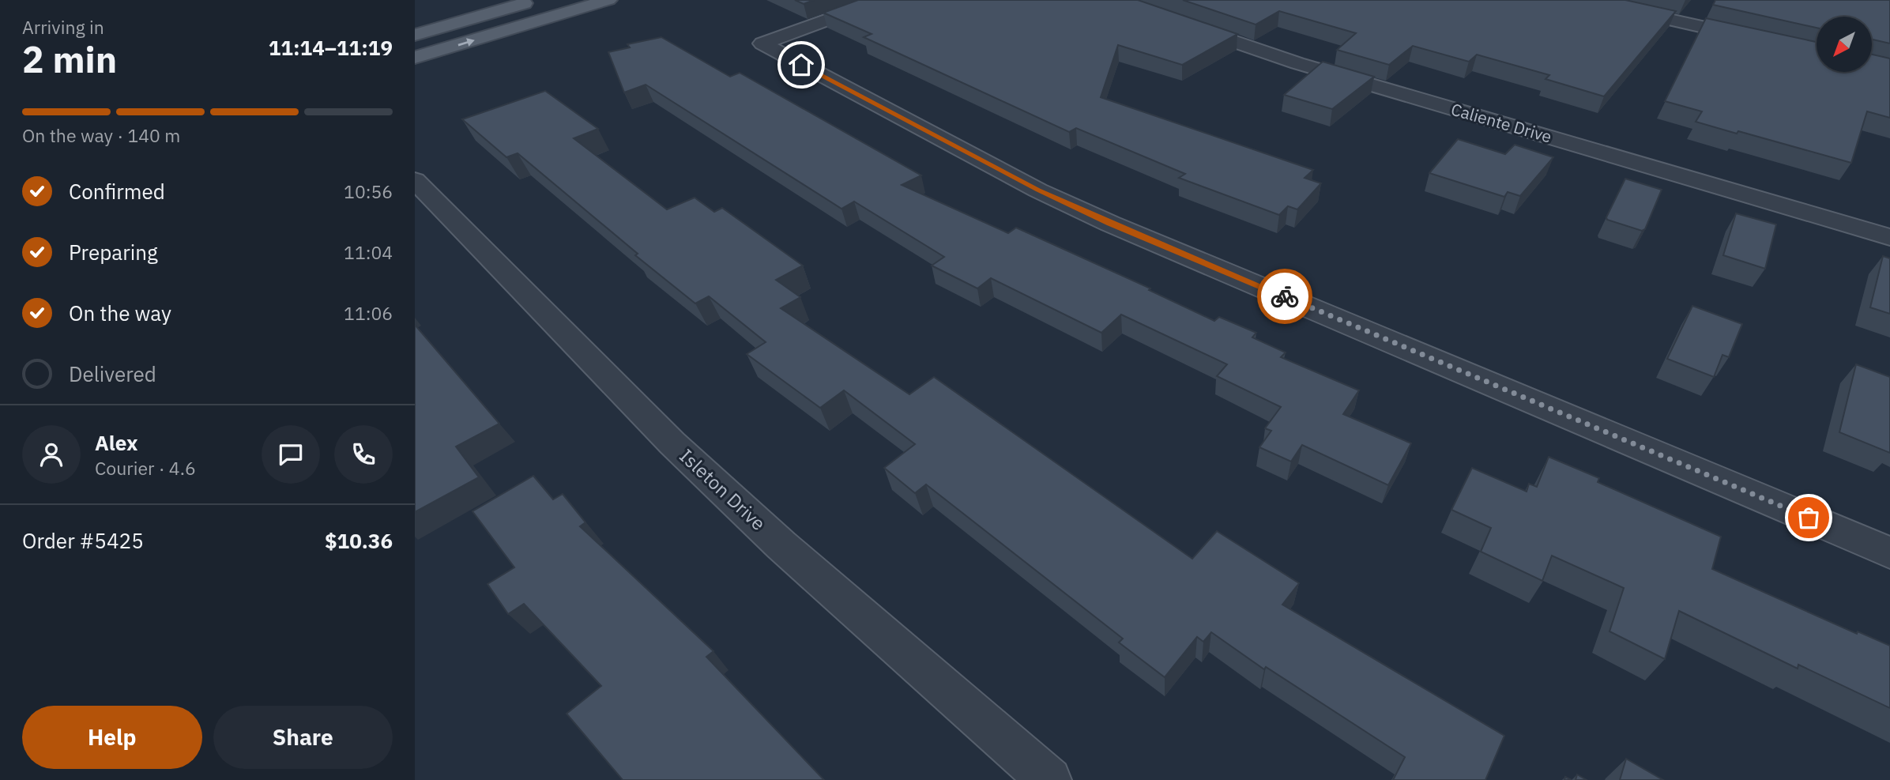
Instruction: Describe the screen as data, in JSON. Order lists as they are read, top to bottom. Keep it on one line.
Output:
{"streets":{"street":["Caliente Drive","Isleton Drive"]},"north":"bottom left","page":{"heading":["2 min","Arriving in","11:14–11:19"],"panel":["Alex","Courier · 4.6","Order #5425","$10.36"],"bar":"On the way · 140 m","list":[["Confirmed","10:56"],["Preparing","11:04"],["On the way","11:06"],"Delivered"],"buttons":["Help","Share"]}}
